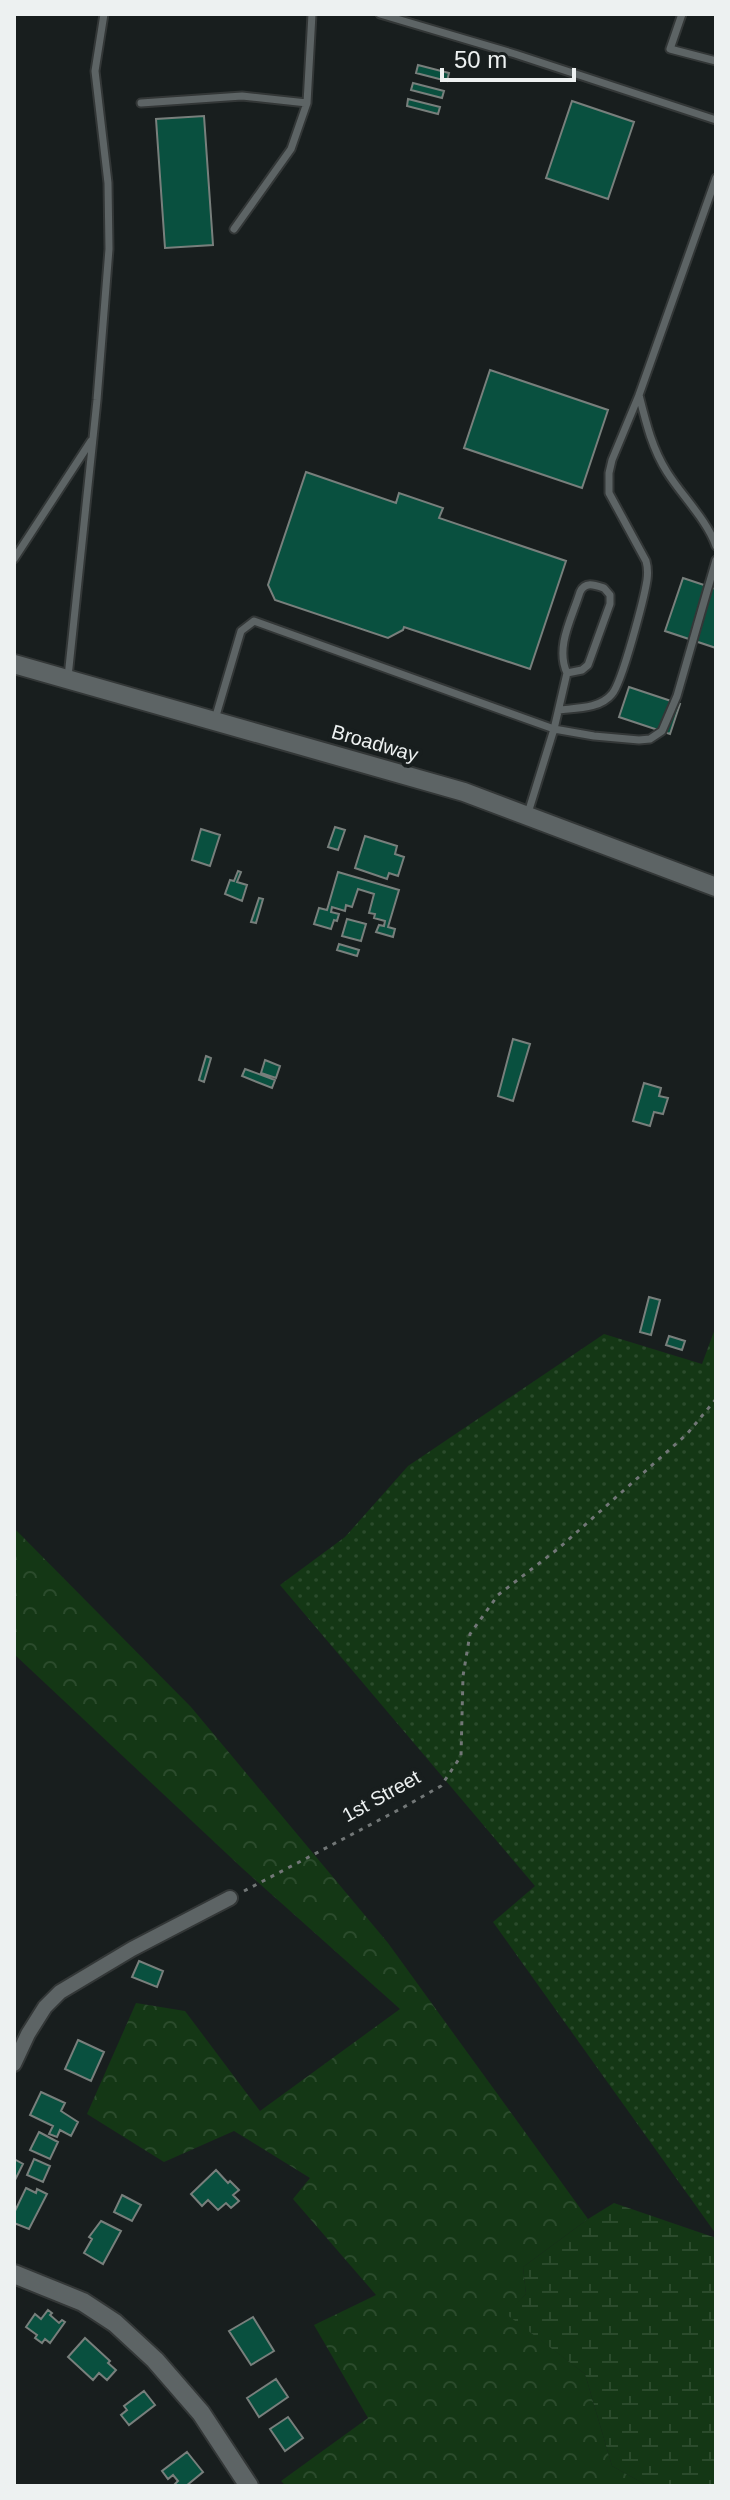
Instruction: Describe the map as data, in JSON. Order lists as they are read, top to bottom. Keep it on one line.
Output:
{"streets":{"street":["Broadway"],"path":["1st Street"]},"scale_bar":"50 m"}
